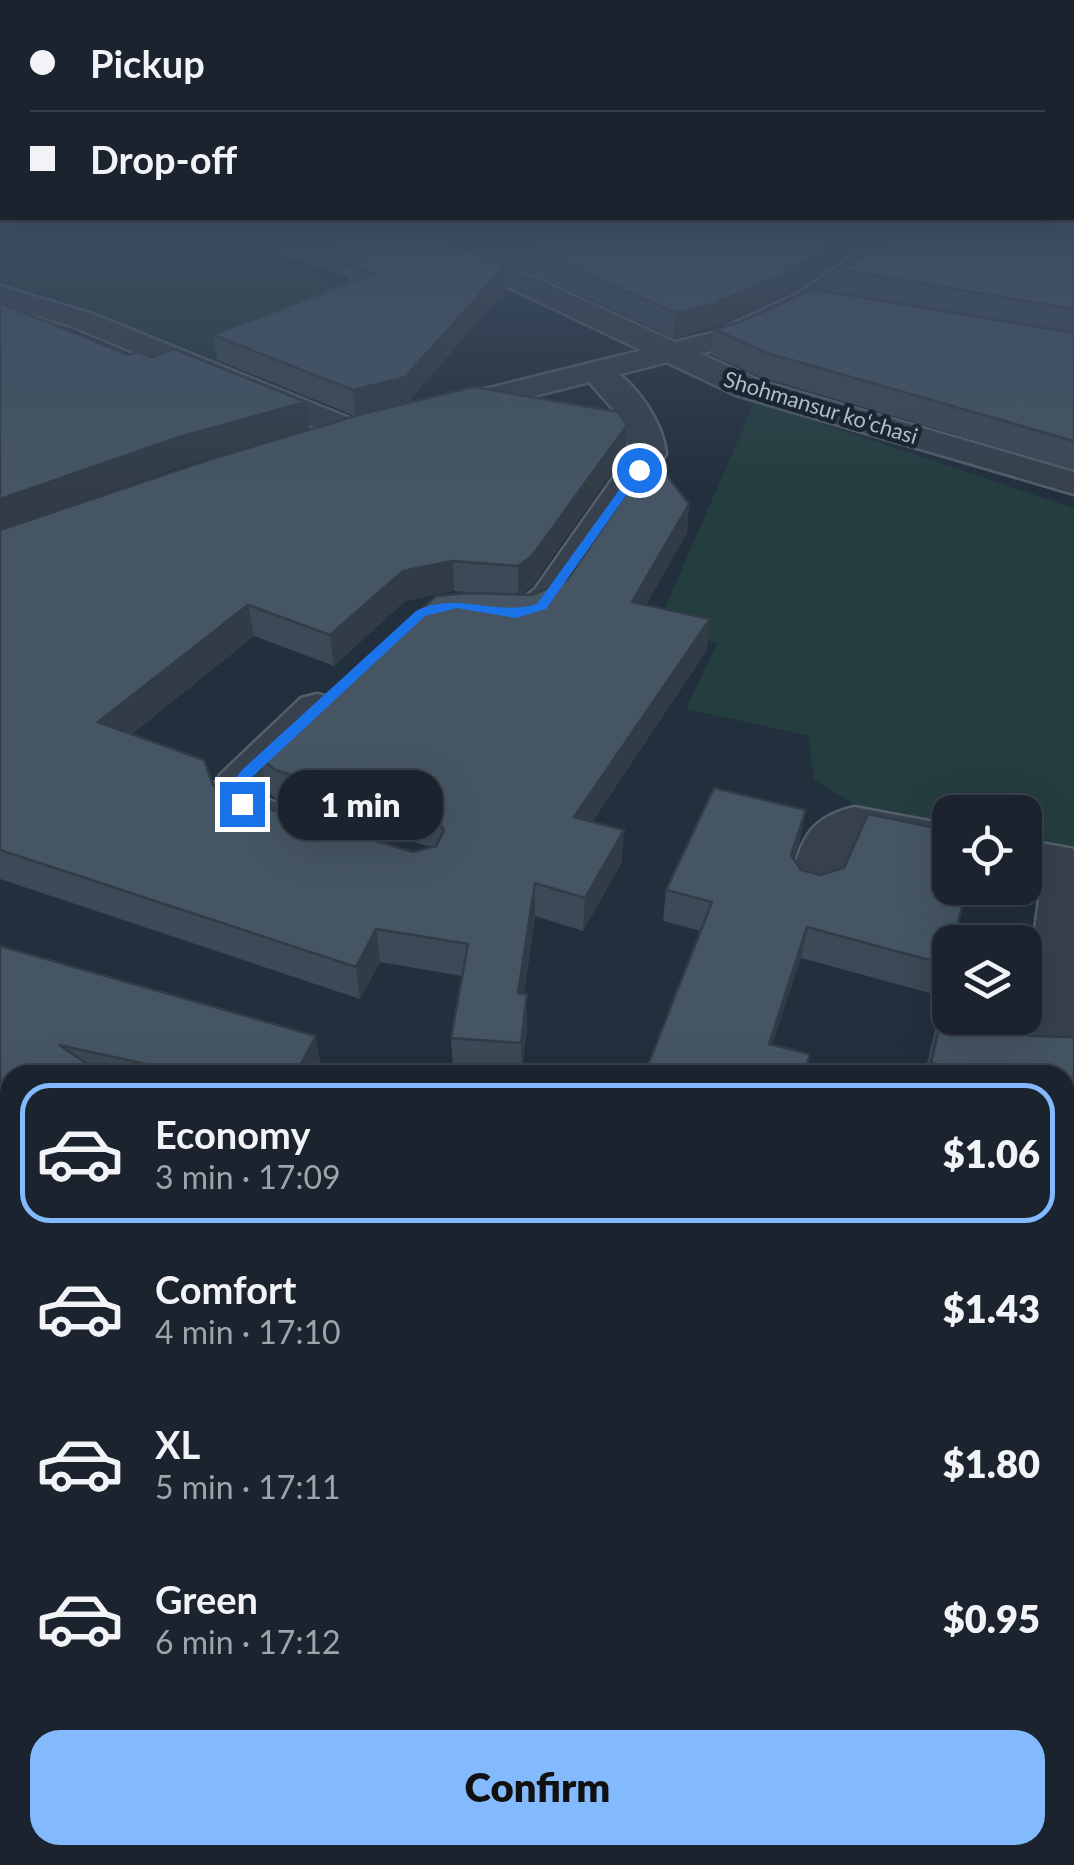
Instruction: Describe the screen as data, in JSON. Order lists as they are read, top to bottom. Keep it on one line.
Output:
{"streets":{"street":["Shohmansur koʻchasi"]},"page":{"banner":["Pickup","Drop-off"],"bubble":"1 min","list":[{"name":"Economy","note":"3 min · 17:09","value":"$1.06"},{"name":"Comfort","note":"4 min · 17:10","value":"$1.43"},{"name":"XL","note":"5 min · 17:11","value":"$1.80"},{"name":"Green","note":"6 min · 17:12","value":"$0.95"}],"buttons":"Confirm"}}
